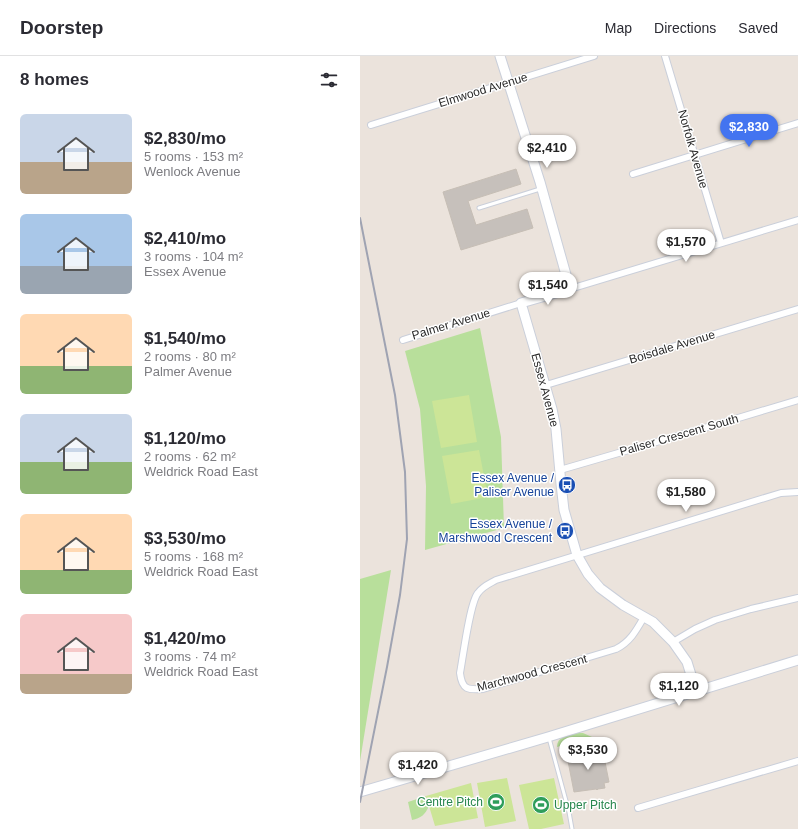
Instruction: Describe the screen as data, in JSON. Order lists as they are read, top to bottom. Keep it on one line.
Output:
{"streets":{"street":["Elmwood Avenue","Norfolk Avenue","Palmer Avenue","Boisdale Avenue","Essex Avenue","Paliser Crescent South","Marchwood Crescent"]},"crossings":[["Norfolk Avenue","Palmer Avenue"],["Palmer Avenue","Essex Avenue"],["Boisdale Avenue","Essex Avenue"],["Essex Avenue","Paliser Crescent South"],["Essex Avenue","Marchwood Crescent"]],"places":{"bus stop":["Essex Avenue / Paliser Avenue","Essex Avenue / Marshwood Crescent"],"sports":["Centre Pitch","Upper Pitch"]},"page":{"header":"Doorstep","nav":["Map","Directions","Saved"],"heading":"8 homes","list":[{"name":"$2,830/mo","note":"5 rooms · 153 m² · Wenlock Avenue"},{"name":"$2,410/mo","note":"3 rooms · 104 m² · Essex Avenue"},{"name":"$1,540/mo","note":"2 rooms · 80 m² · Palmer Avenue"},{"name":"$1,120/mo","note":"2 rooms · 62 m² · Weldrick Road East"},{"name":"$3,530/mo","note":"5 rooms · 168 m² · Weldrick Road East"},{"name":"$1,420/mo","note":"3 rooms · 74 m² · Weldrick Road East"}],"price":["$2,830","$2,410","$1,570","$1,540","$1,580","$1,120","$3,530","$1,420"]}}
